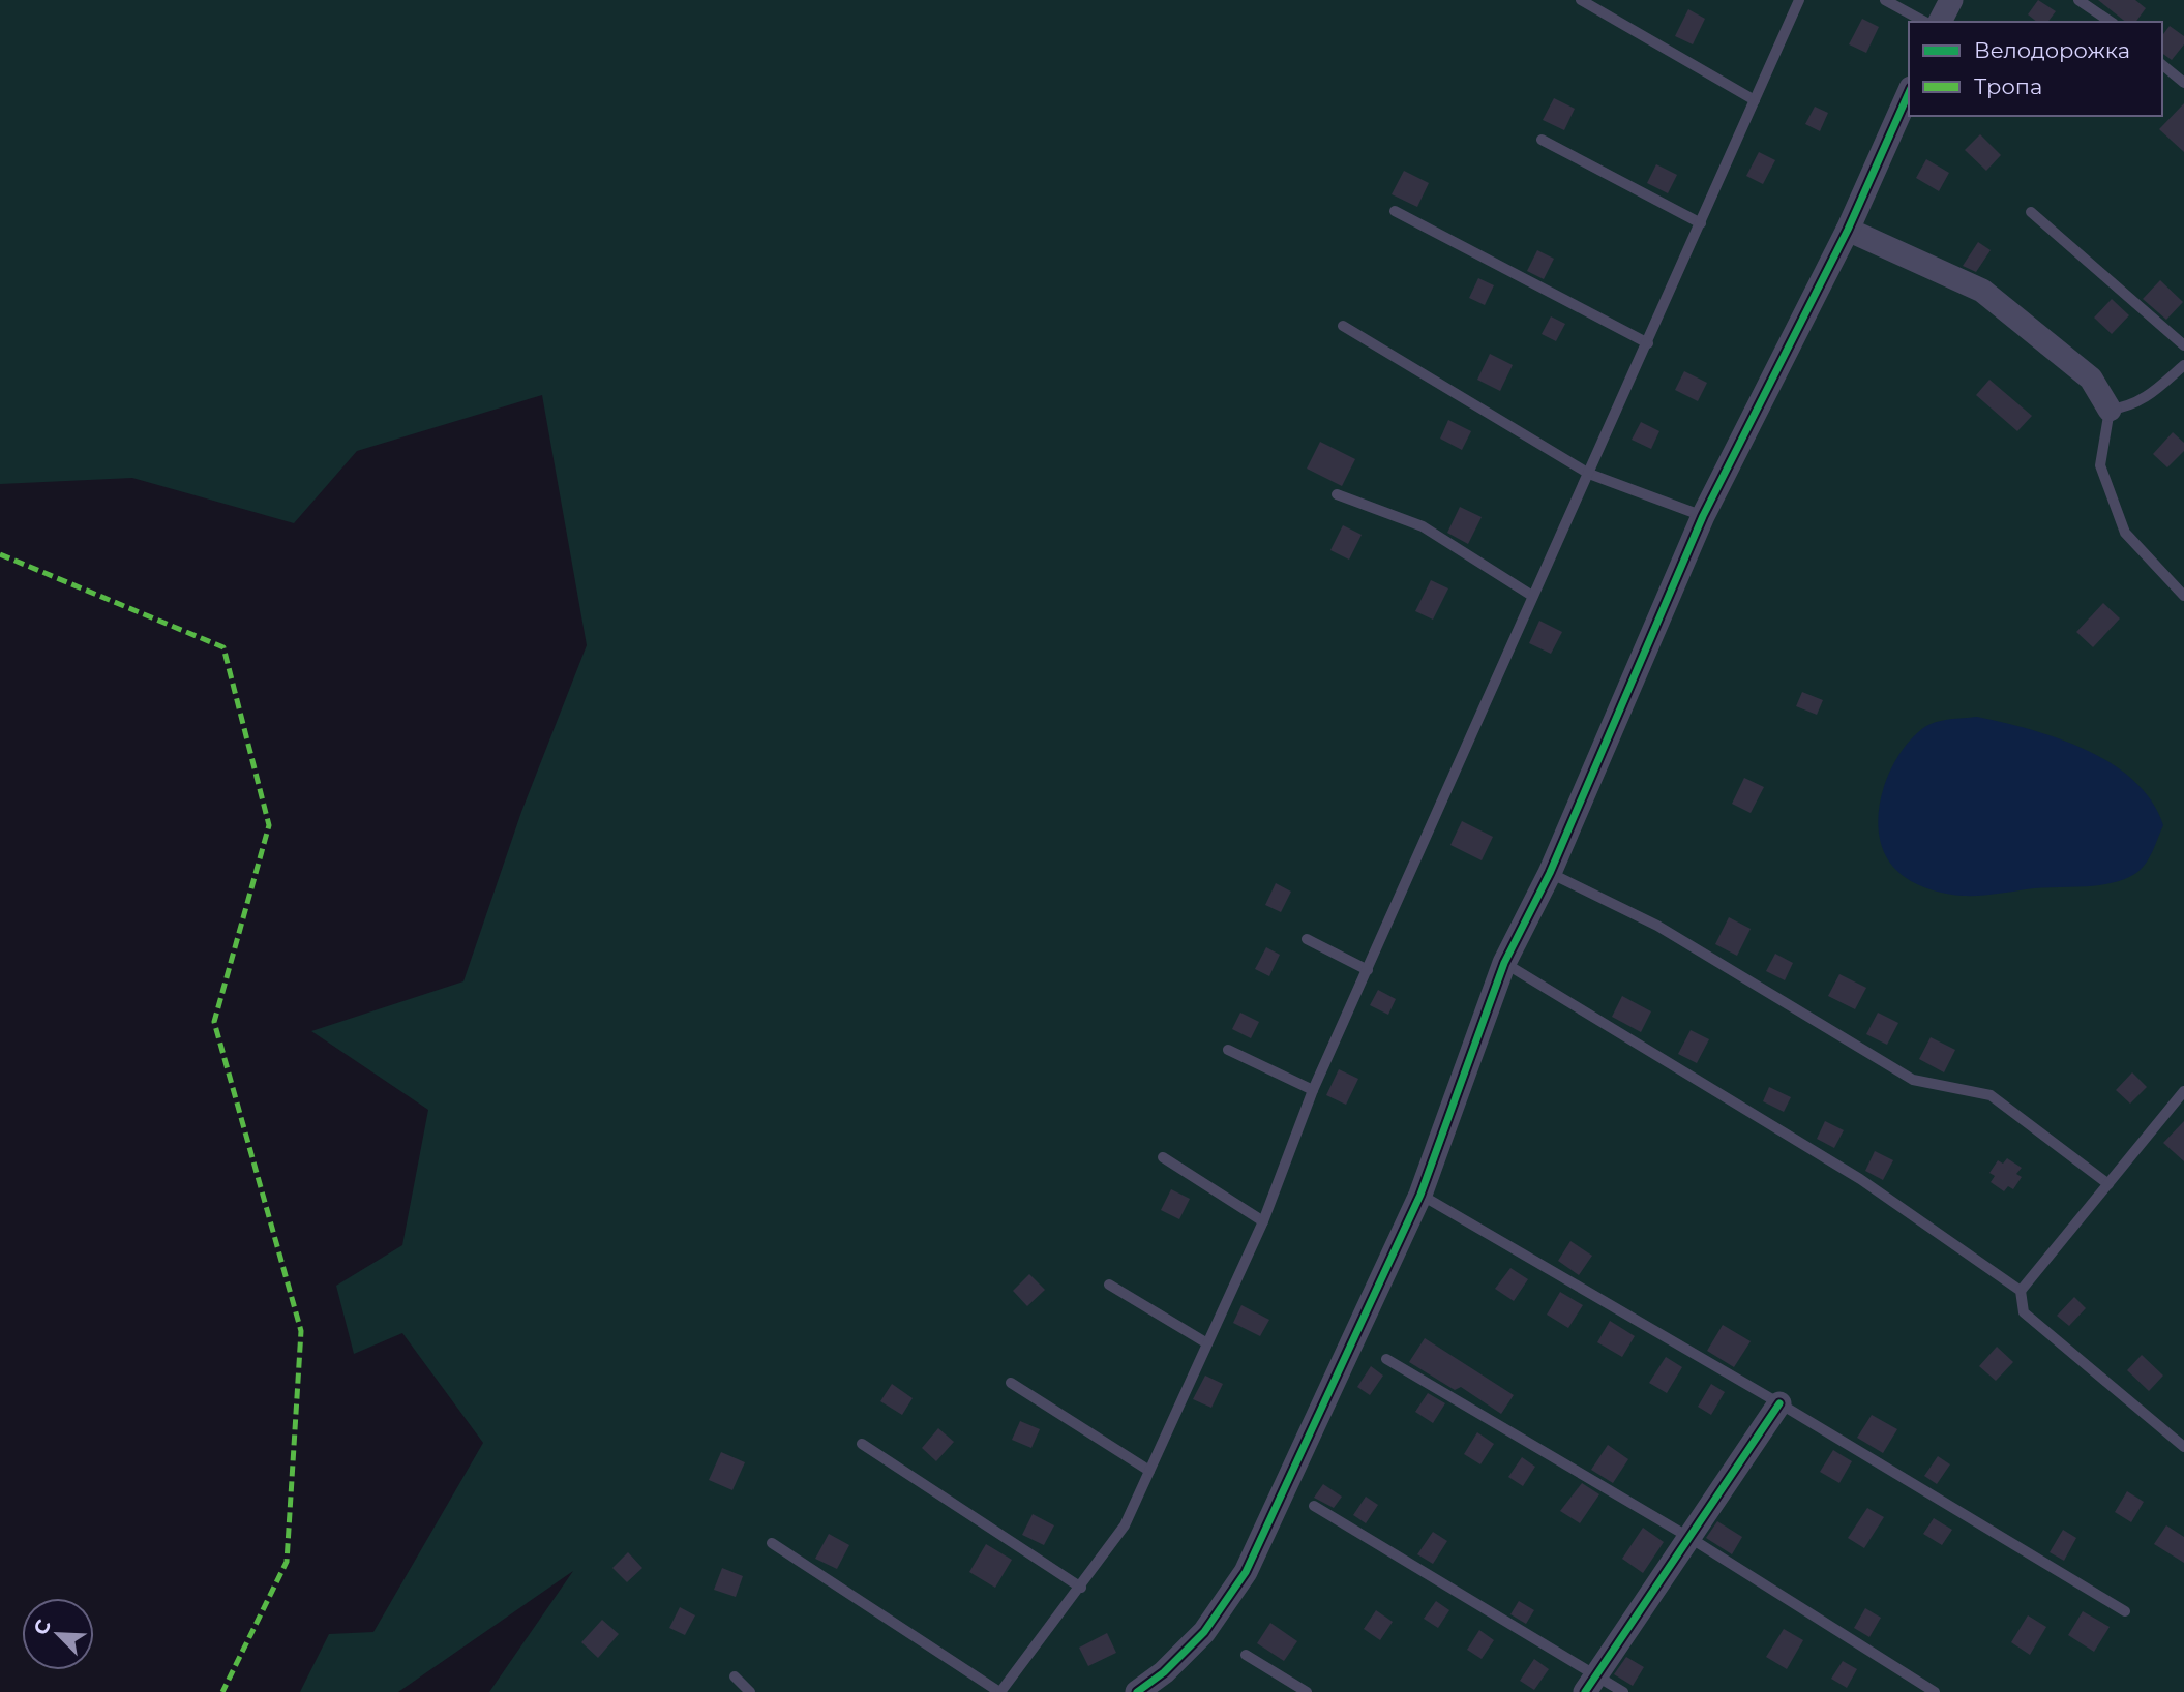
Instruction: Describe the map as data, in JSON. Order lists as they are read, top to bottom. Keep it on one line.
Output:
{"legend":["Велодорожка","Тропа"],"north":"top left"}
